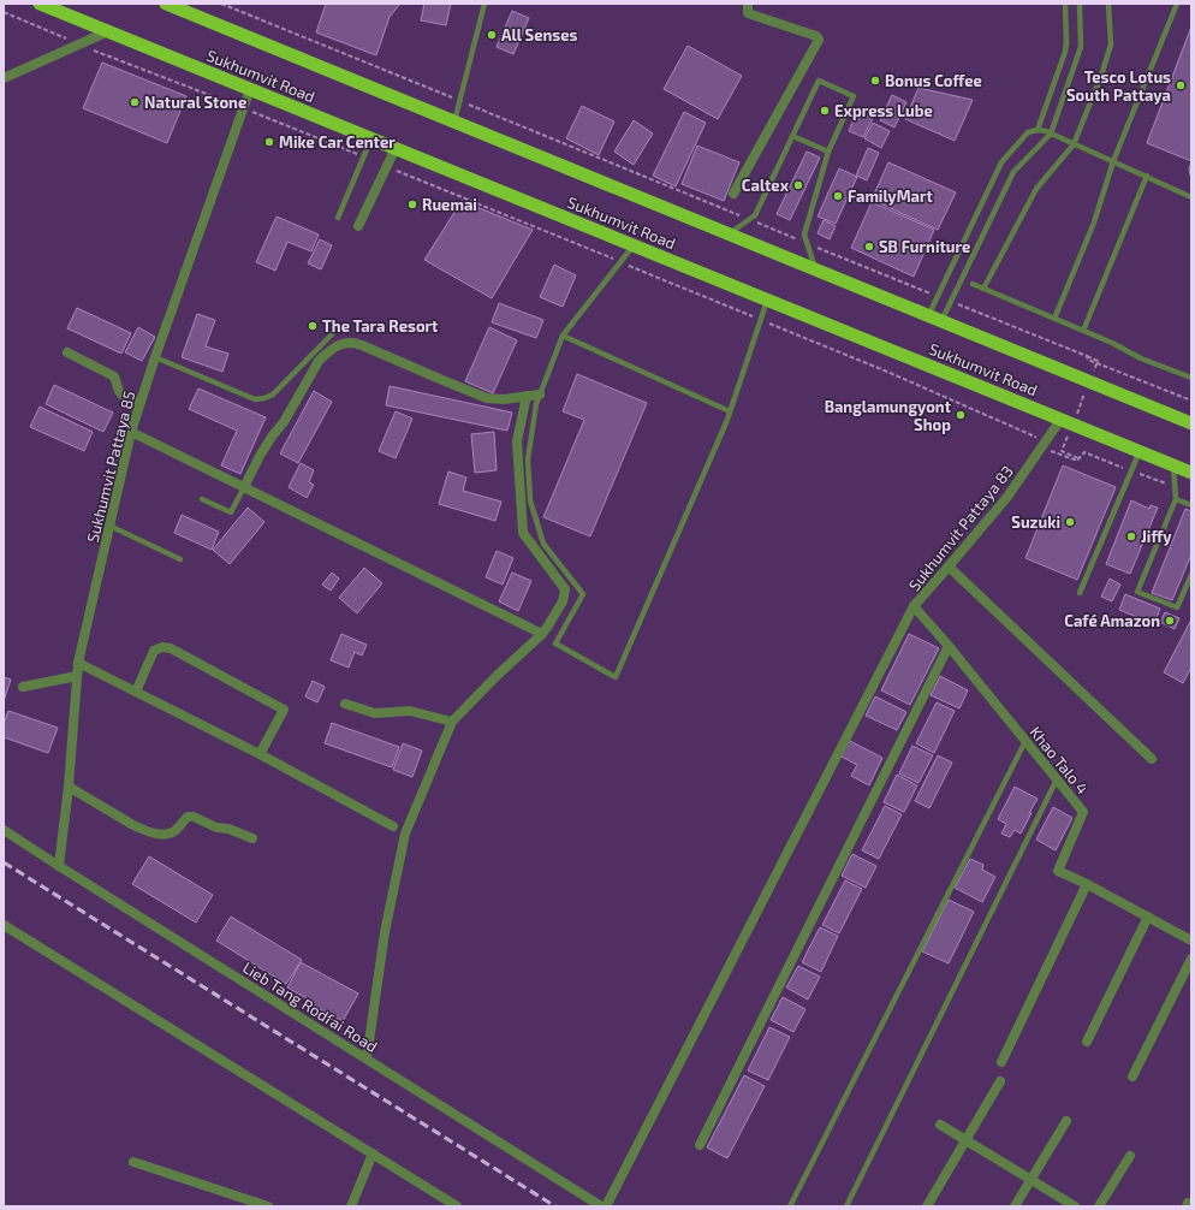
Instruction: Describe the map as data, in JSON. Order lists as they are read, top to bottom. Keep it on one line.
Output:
{"streets":{"highway":["Sukhumvit Road"],"street":["Sukhumvit Pattaya 85","Sukhumvit Pattaya 83","Khao Talo 4","Lieb Tang Rodfai Road"]},"crossings":[["Sukhumvit Road","Sukhumvit Pattaya 85"],["Sukhumvit Road","Sukhumvit Pattaya 83"],["Sukhumvit Pattaya 85","Lieb Tang Rodfai Road"],["Sukhumvit Pattaya 83","Khao Talo 4"]],"places":["All Senses","Bonus Coffee","Tesco Lotus South Pattaya","Natural Stone","Express Lube","Mike Car Center","Caltex","FamilyMart","Ruemai","SB Furniture","The Tara Resort","Banglamungyont Shop","Suzuki","Jiffy","Café Amazon"]}
